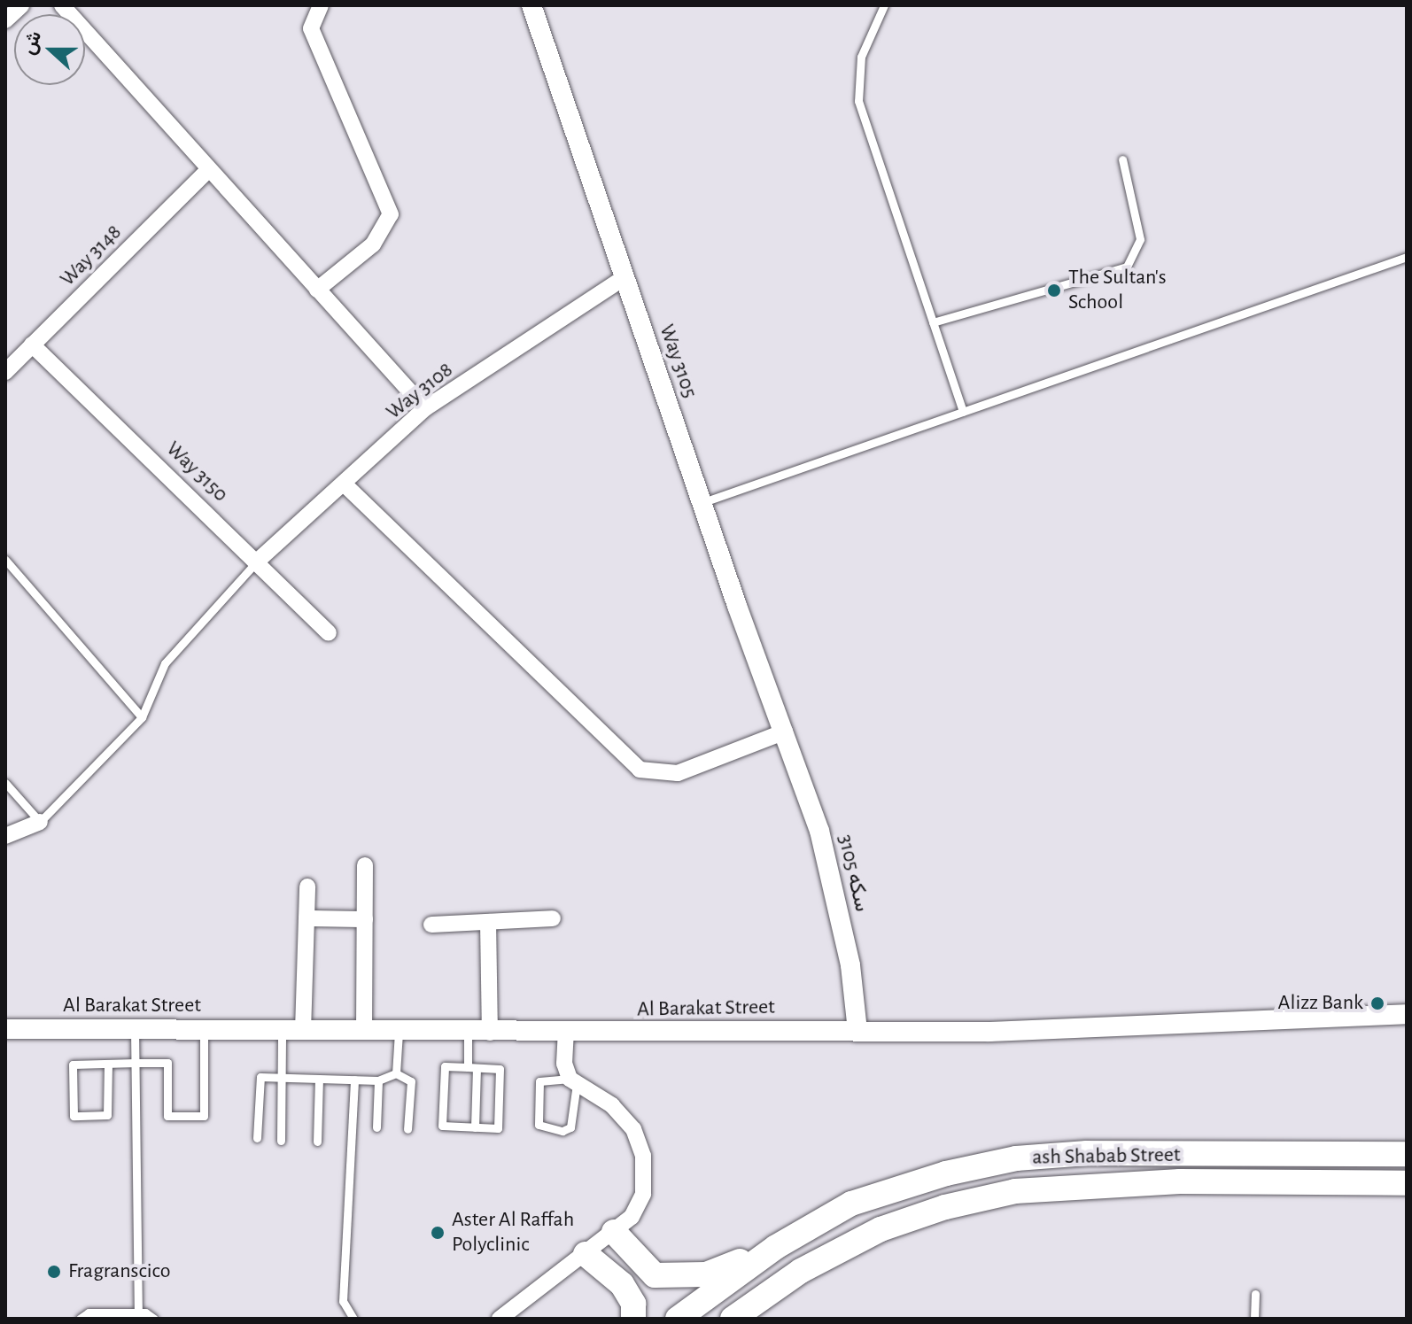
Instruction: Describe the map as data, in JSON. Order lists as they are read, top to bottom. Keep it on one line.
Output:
{"streets":{"main road":["ash Shabab Street"],"street":["Way 3148","Way 3105","Way 3108","Way 3150","سكه 3105","Al Barakat Street"]},"crossings":[["Way 3148","Way 3150"],["Way 3105","Way 3108"],["Way 3105","سكه 3105"],["Way 3108","Way 3150"],["سكه 3105","Al Barakat Street"]],"places":["The Sultan's School","Alizz Bank","Aster Al Raffah Polyclinic","Fragranscico"],"north":"left"}
